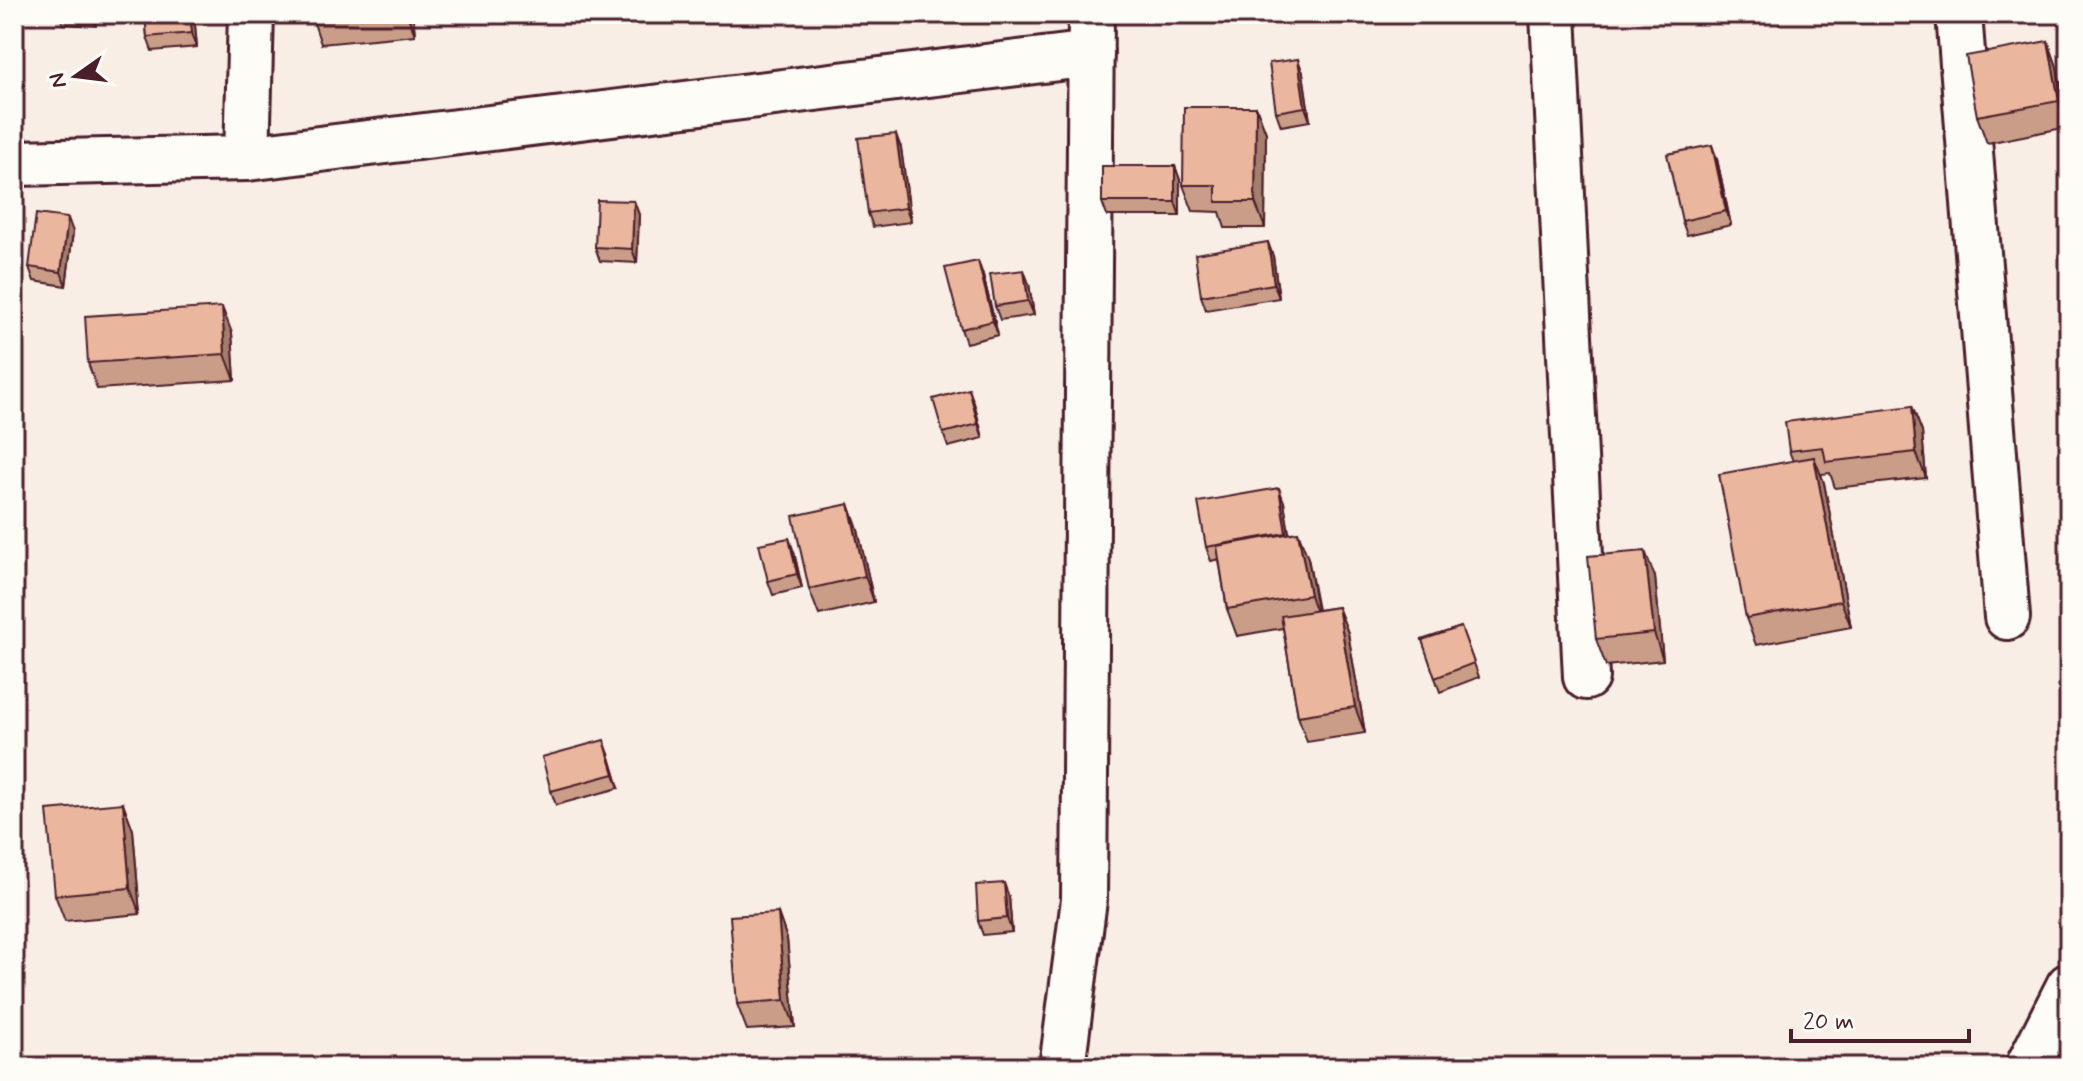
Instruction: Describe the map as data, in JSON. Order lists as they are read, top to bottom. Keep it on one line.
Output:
{"scale_bar":"20 m","north":"left"}
